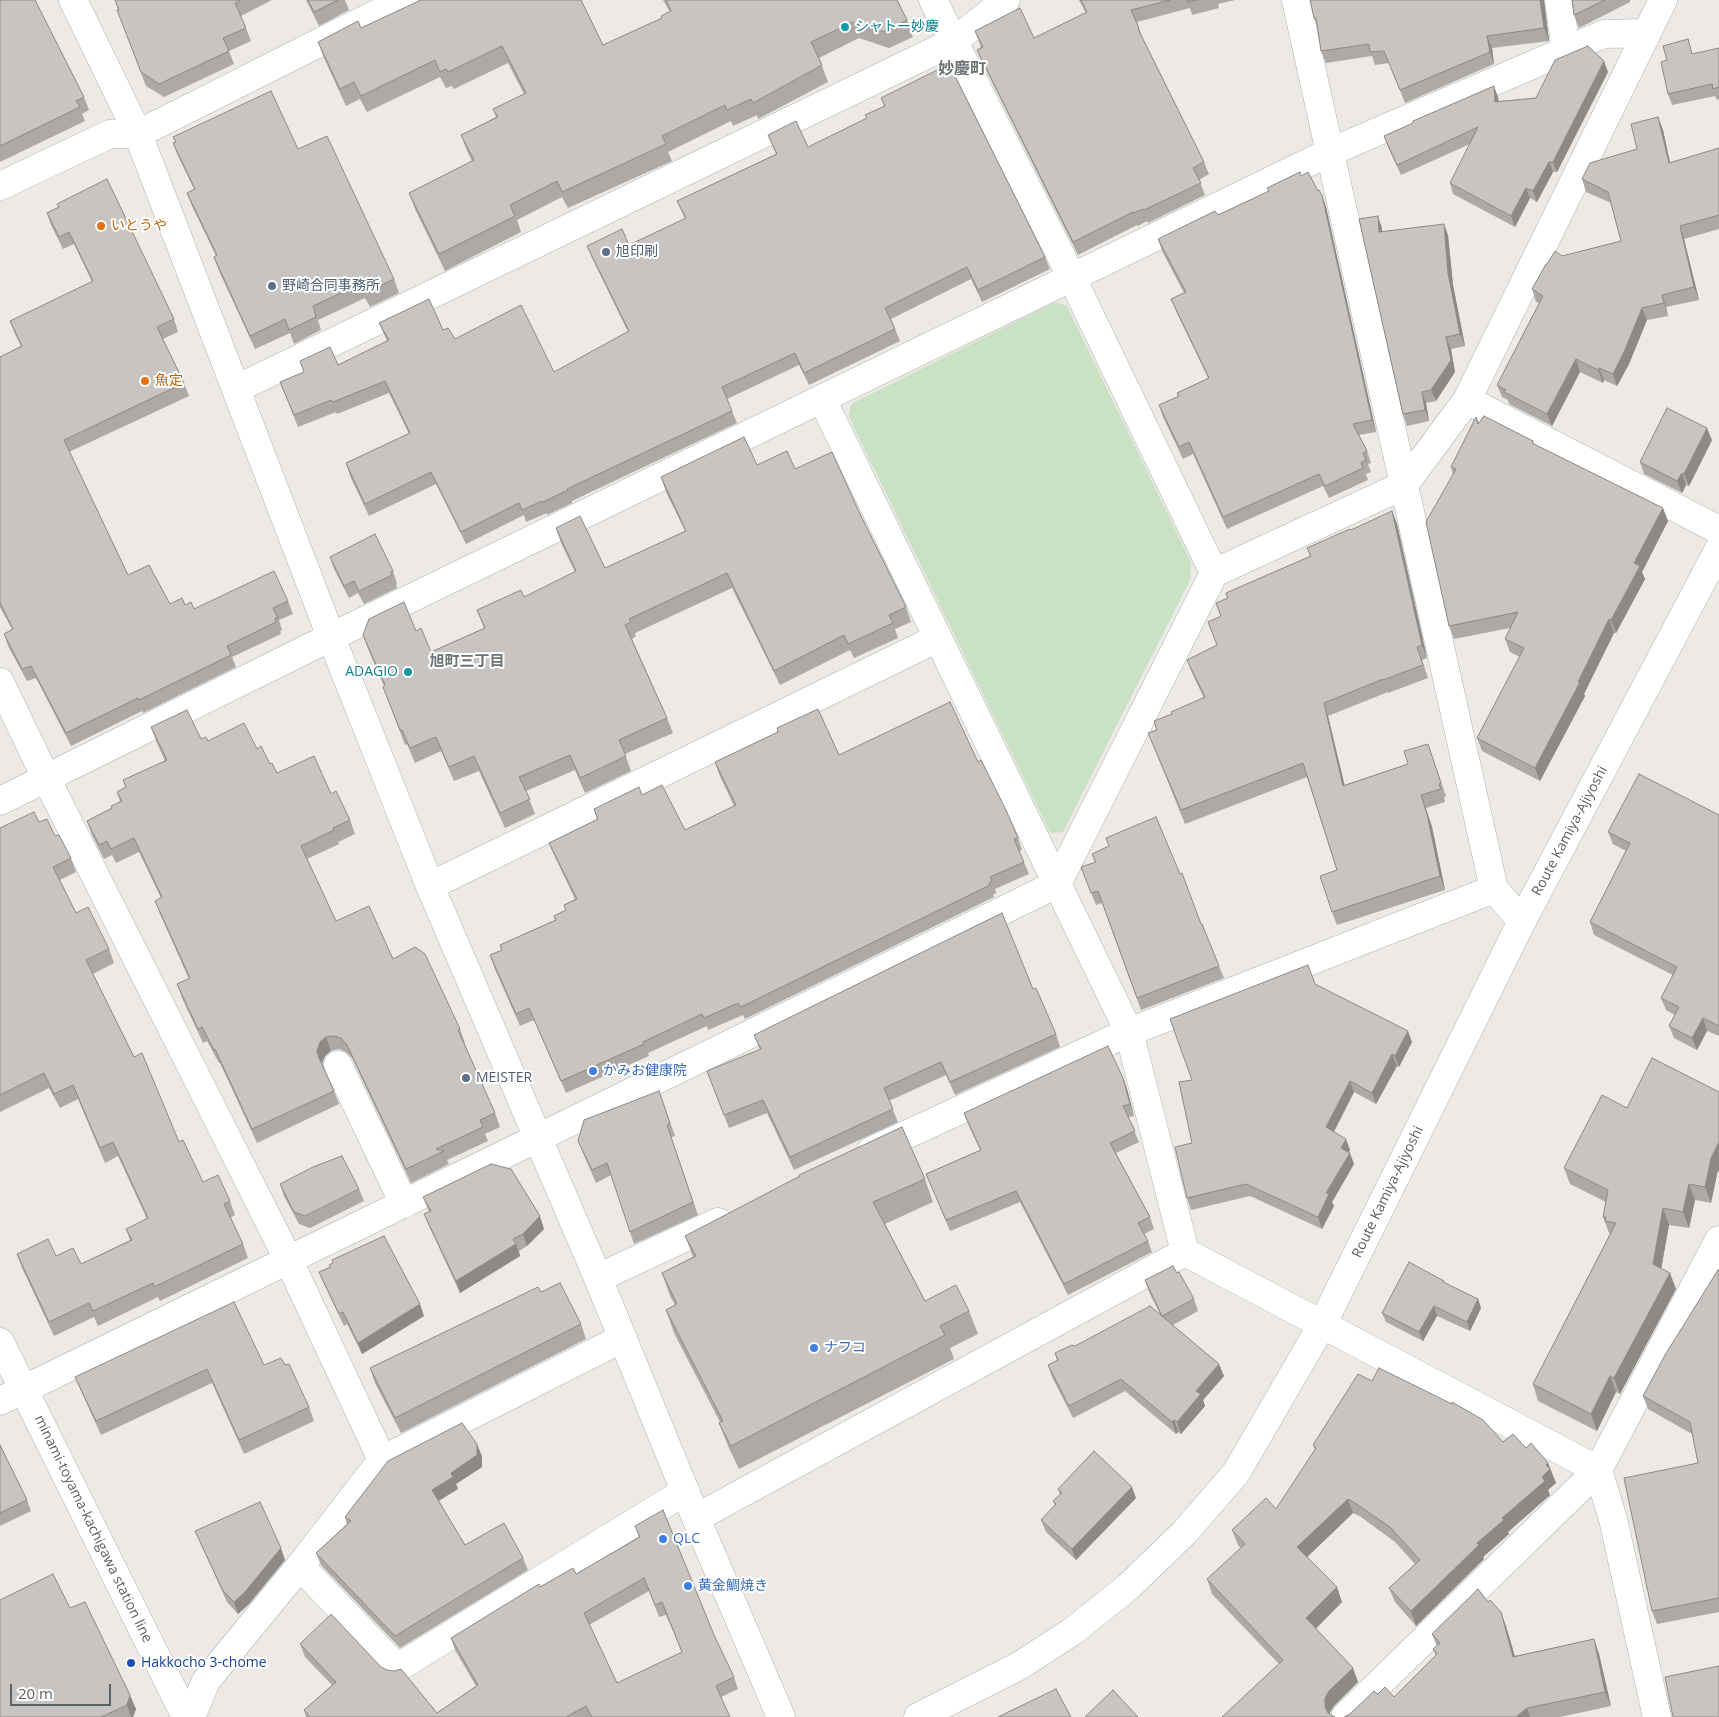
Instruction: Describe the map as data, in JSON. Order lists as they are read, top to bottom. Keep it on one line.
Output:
{"streets":{"street":["Route Kamiya-Ajiyoshi","minami-toyama-kachigawa station line"]},"districts":["妙慶町","旭町三丁目"],"places":["シャトー妙慶","いとうや","旭印刷","野崎合同事務所","魚定","ADAGIO","かみお健康院","MEISTER","ナフコ","QLC","黄金鯛焼き","Hakkocho 3-chome"],"scale_bar":"20 m"}
